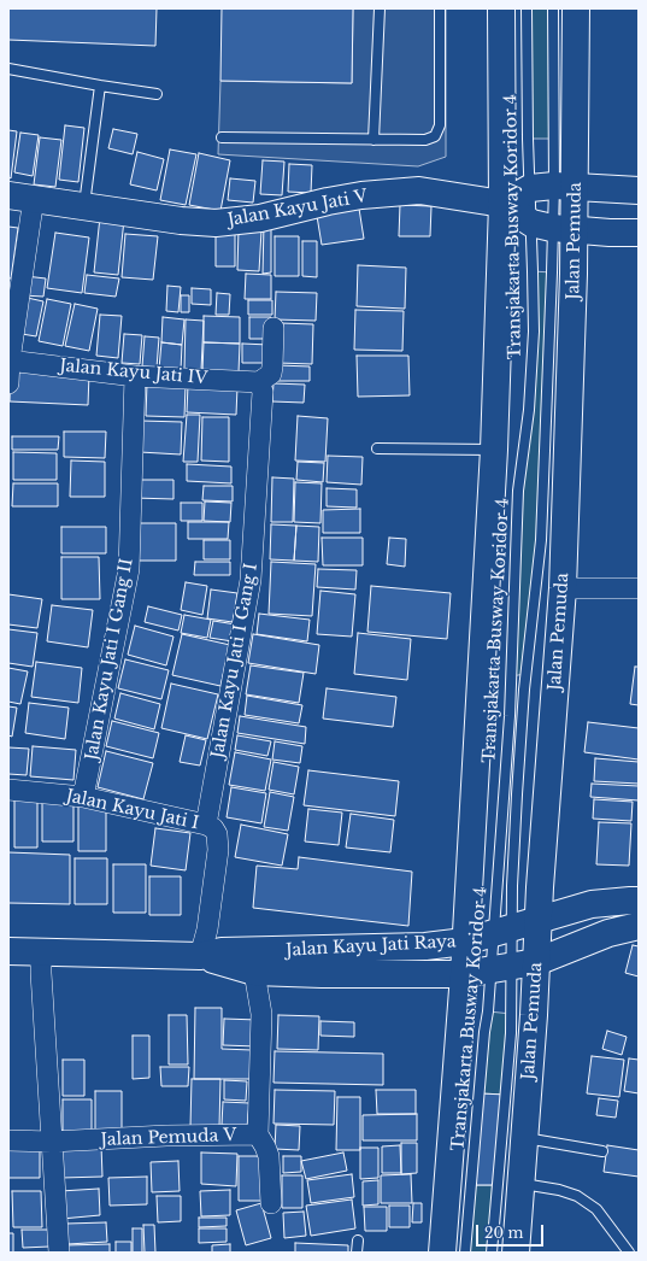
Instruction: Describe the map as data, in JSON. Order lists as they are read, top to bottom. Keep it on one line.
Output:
{"streets":{"main road":["Jalan Kayu Jati V","Jalan Pemuda","Jalan Kayu Jati Raya"],"street":["Jalan Kayu Jati IV","Jalan Kayu Jati I Gang II","Jalan Kayu Jati I Gang I","Jalan Kayu Jati I","Jalan Pemuda V"],"lane":["Transjakarta Busway Koridor 4"]},"crossings":[["Transjakarta Busway Koridor 4","Jalan Pemuda"],["Transjakarta Busway Koridor 4","Jalan Kayu Jati Raya"],["Jalan Pemuda","Jalan Kayu Jati Raya"],["Jalan Kayu Jati IV","Jalan Kayu Jati I Gang II"],["Jalan Kayu Jati IV","Jalan Kayu Jati I Gang I"],["Jalan Kayu Jati I Gang II","Jalan Kayu Jati I"],["Jalan Kayu Jati I Gang I","Jalan Kayu Jati I"],["Jalan Kayu Jati I","Jalan Kayu Jati Raya"]],"scale_bar":"20 m"}
